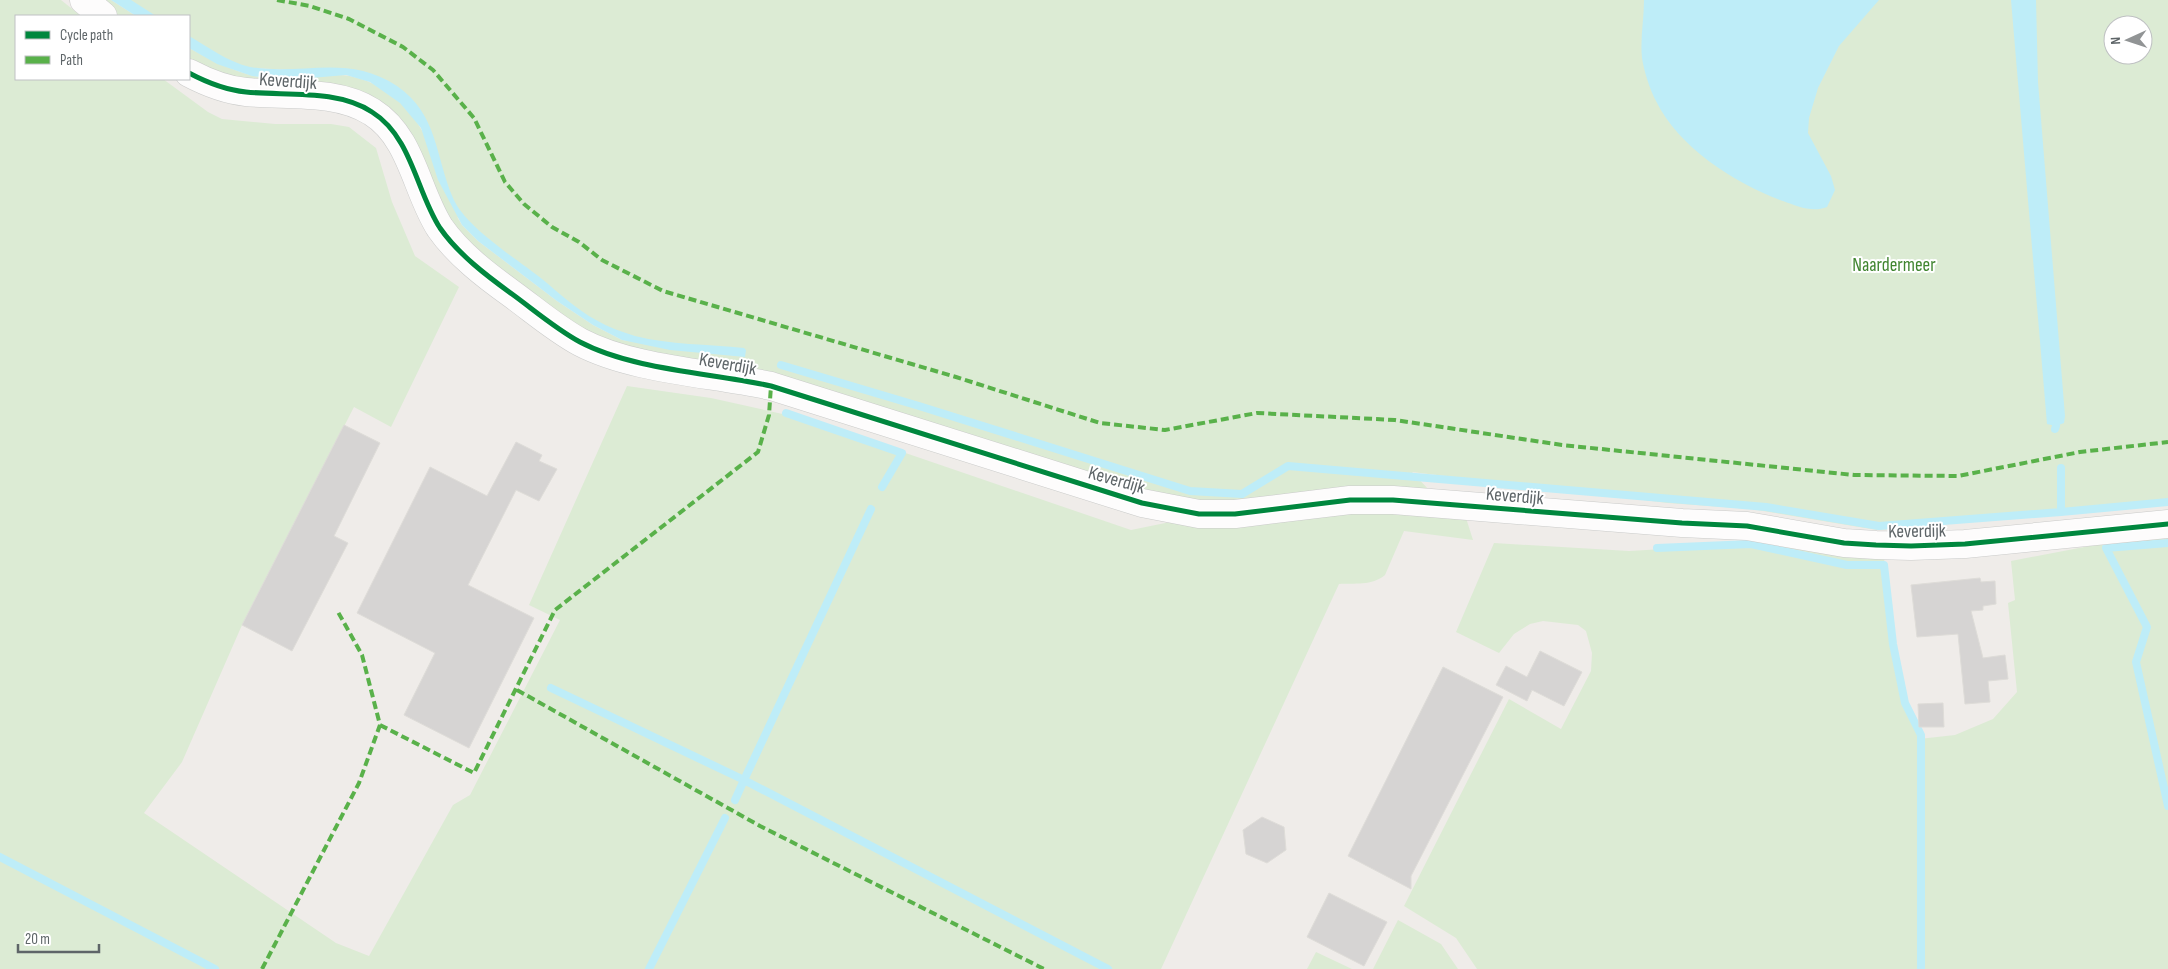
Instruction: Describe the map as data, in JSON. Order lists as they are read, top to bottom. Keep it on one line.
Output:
{"streets":{"street":["Keverdijk"]},"parks":["Naardermeer"],"legend":["Cycle path","Path"],"scale_bar":"20 m","north":"left"}
